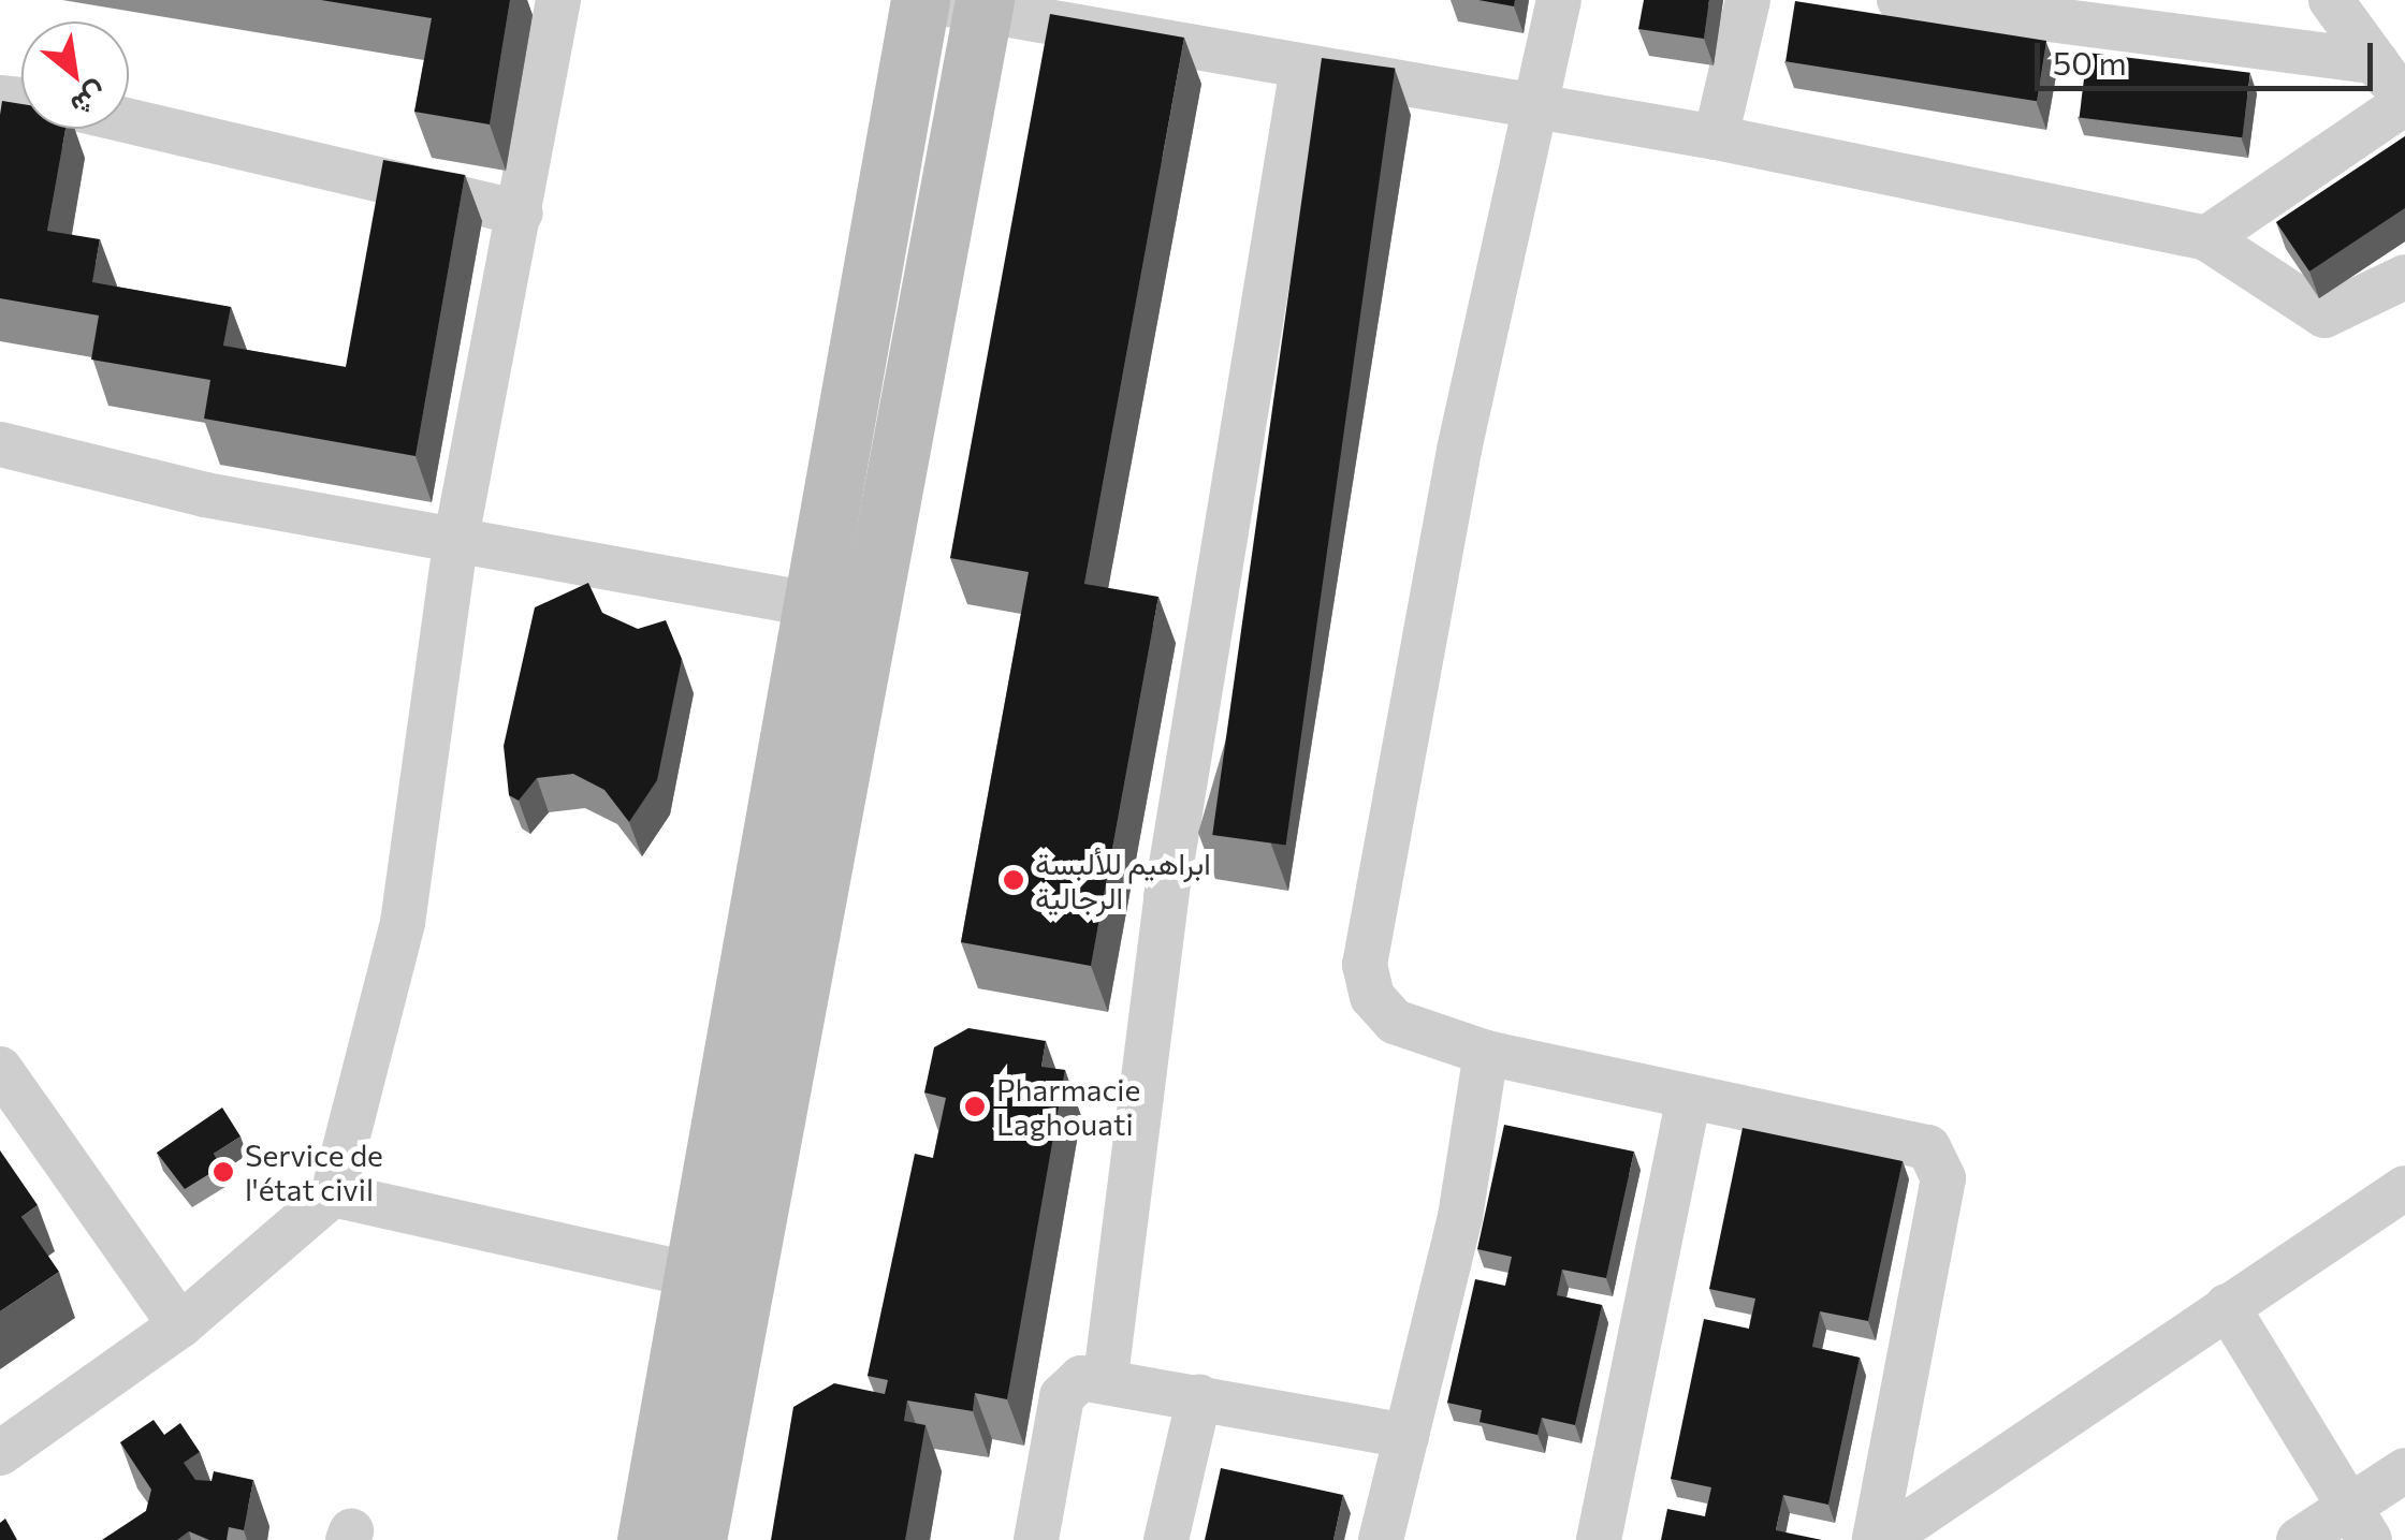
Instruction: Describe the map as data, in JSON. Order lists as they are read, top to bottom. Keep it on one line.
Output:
{"places":["ابراهيم للألبسة الرجالية","Pharmacie Laghouati","Service de l'état civil"],"scale_bar":"50 m","north":"bottom right"}
